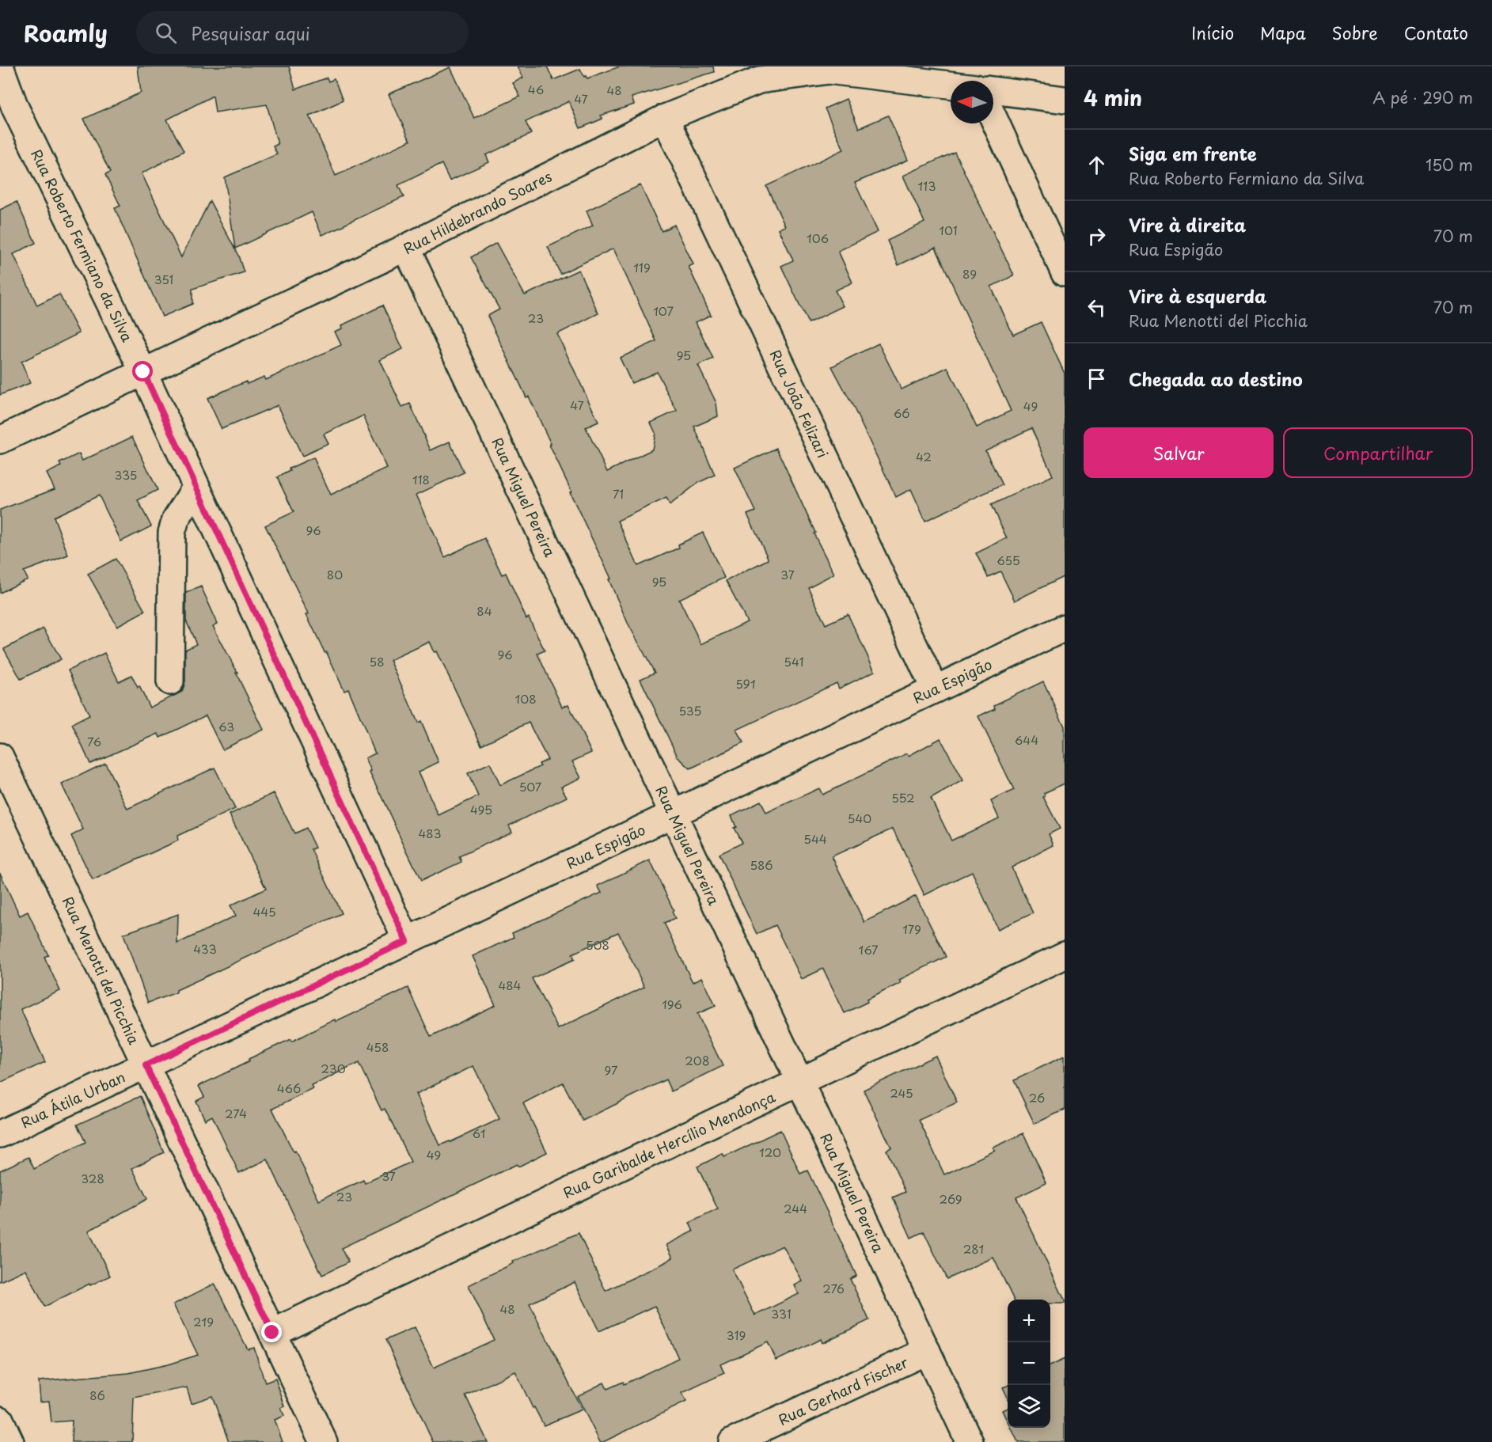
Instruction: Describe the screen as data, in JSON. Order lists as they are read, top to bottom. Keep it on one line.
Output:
{"streets":{"street":["Rua Hildebrando Soares","Rua Roberto Fermiano da Silva","Rua João Felizari","Rua Miguel Pereira","Rua Espigão","Rua Menotti del Picchia","Rua Átila Urban","Rua Garibalde Hercílio Mendonça","Rua Gerhard Fischer"]},"crossings":[["Rua Hildebrando Soares","Rua Roberto Fermiano da Silva"],["Rua Hildebrando Soares","Rua João Felizari"],["Rua Hildebrando Soares","Rua Miguel Pereira"],["Rua Roberto Fermiano da Silva","Rua Espigão"],["Rua João Felizari","Rua Espigão"],["Rua Miguel Pereira","Rua Espigão"],["Rua Miguel Pereira","Rua Garibalde Hercílio Mendonça"],["Rua Miguel Pereira","Rua Gerhard Fischer"],["Rua Espigão","Rua Menotti del Picchia"],["Rua Espigão","Rua Átila Urban"],["Rua Menotti del Picchia","Rua Átila Urban"],["Rua Menotti del Picchia","Rua Garibalde Hercílio Mendonça"]],"house_numbers":["46","48","47","113","101","106","119","89","351","107","23","95","47","49","66","42","335","118","71","96","655","80","37","95","84","96","58","541","591","108","535","63","644","76","507","552","495","540","483","544","586","445","179","508","433","167","484","196","458","208","230","97","466","245","26","274","61","120","49","37","328","23","269","244","281","276","48","331","219","319","86"],"north":"left","page":{"header":"Roamly","search":"Pesquisar aqui","nav":["Início","Mapa","Sobre","Contato"],"heading":["4 min","A pé · 290 m"],"list":[["Siga em frente","Rua Roberto Fermiano da Silva","150 m"],["Vire à direita","Rua Espigão","70 m"],["Vire à esquerda","Rua Menotti del Picchia","70 m"],"Chegada ao destino"],"buttons":["Salvar","Compartilhar"],"map_buttons":["+","−"]}}
